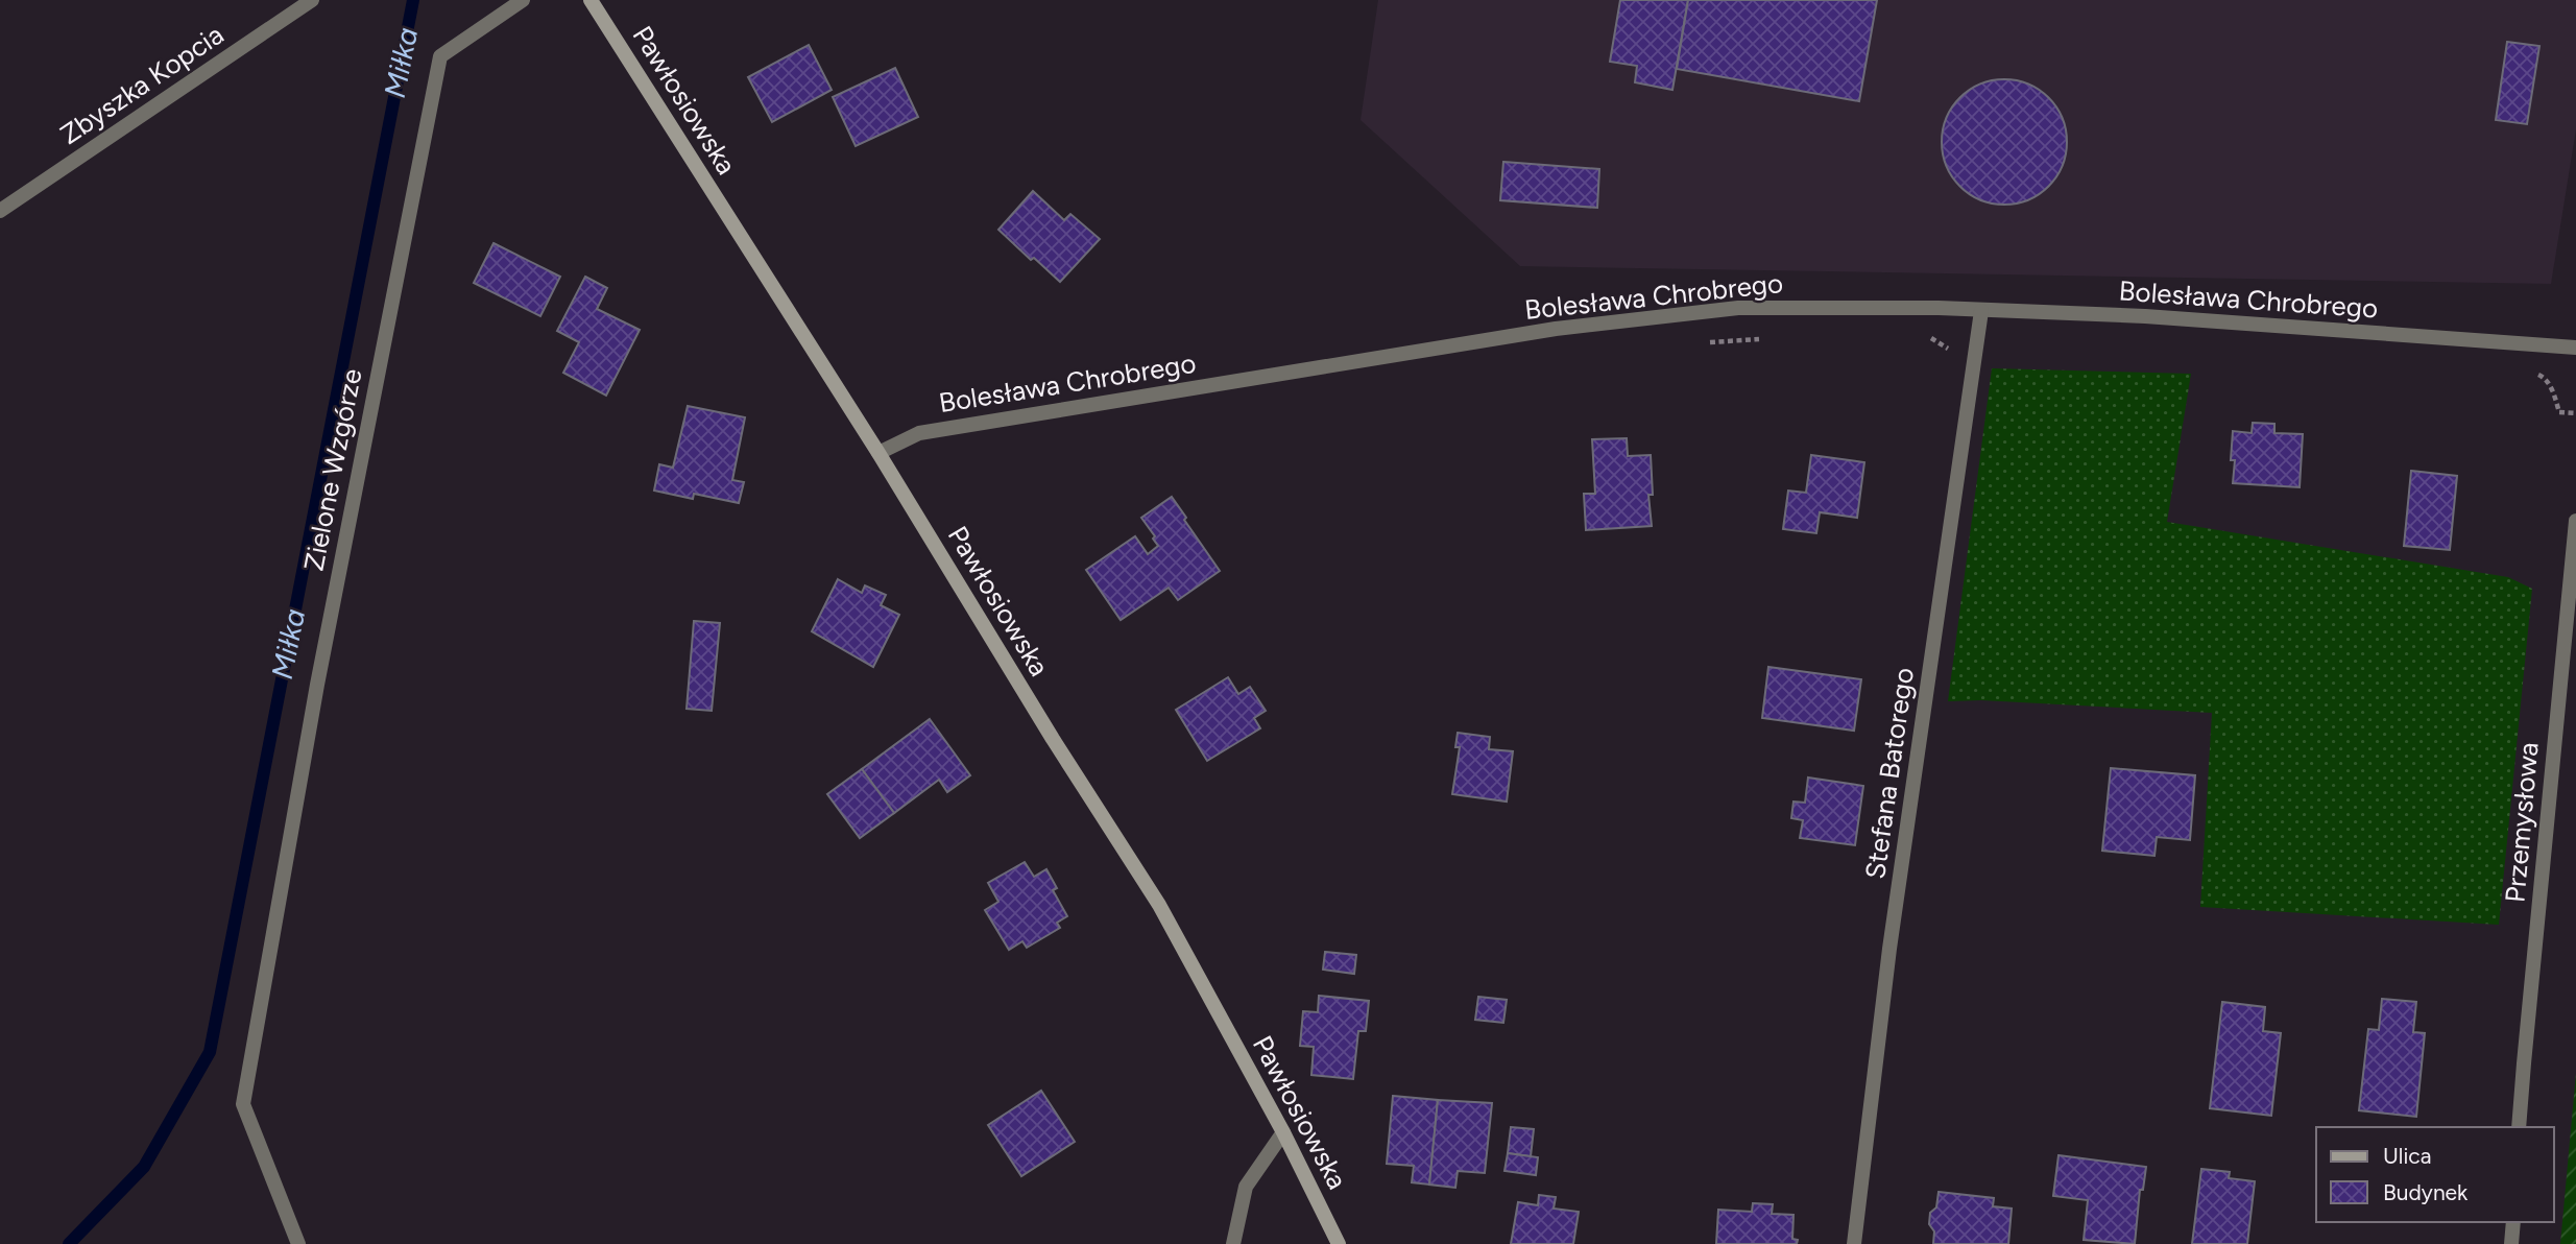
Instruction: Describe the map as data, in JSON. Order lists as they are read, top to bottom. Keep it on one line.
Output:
{"streets":{"street":["Zbyszka Kopcia","Pawłosiowska","Bolesława Chrobrego","Zielone Wzgórze","Stefana Batorego","Przemysłowa"]},"crossings":[["Pawłosiowska","Bolesława Chrobrego"],["Bolesława Chrobrego","Stefana Batorego"]],"water":["Miłka"],"legend":["Ulica","Budynek"]}
